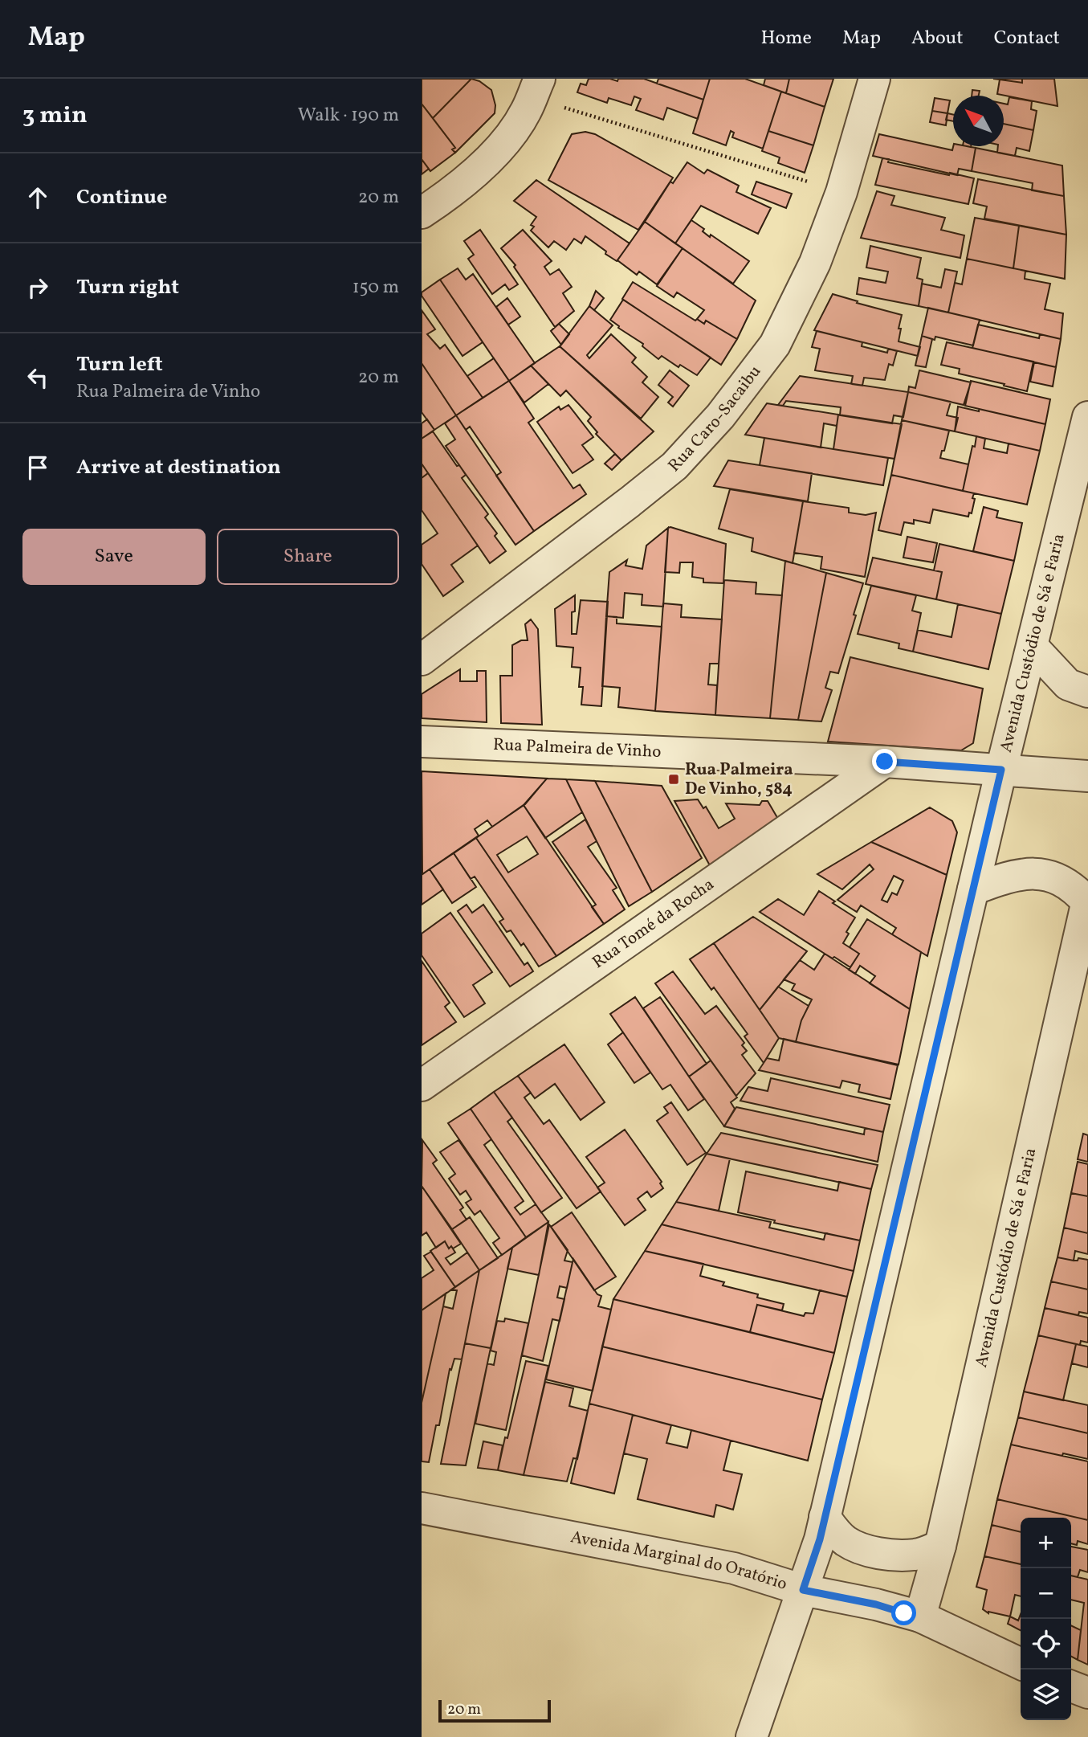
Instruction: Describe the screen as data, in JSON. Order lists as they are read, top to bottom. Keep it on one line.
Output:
{"streets":{"street":["Rua Caro-Sacaibu","Avenida Custódio de Sá e Faria","Rua Palmeira de Vinho","Rua Tomé da Rocha","Avenida Marginal do Oratório"]},"crossings":[["Avenida Custódio de Sá e Faria","Rua Palmeira de Vinho"],["Avenida Custódio de Sá e Faria","Avenida Marginal do Oratório"],["Rua Palmeira de Vinho","Rua Tomé da Rocha"]],"places":{"transit":["Rua Palmeira De Vinho, 584"]},"scale_bar":"20 m","north":"top left","page":{"header":"Map","nav":["Home","Map","About","Contact"],"heading":["3 min","Walk · 190 m"],"list":[["Continue","20 m"],["Turn right","150 m"],["Turn left","Rua Palmeira de Vinho","20 m"],"Arrive at destination"],"buttons":["Save","Share"],"map_buttons":["+","−"],"scale":"20 m"}}
